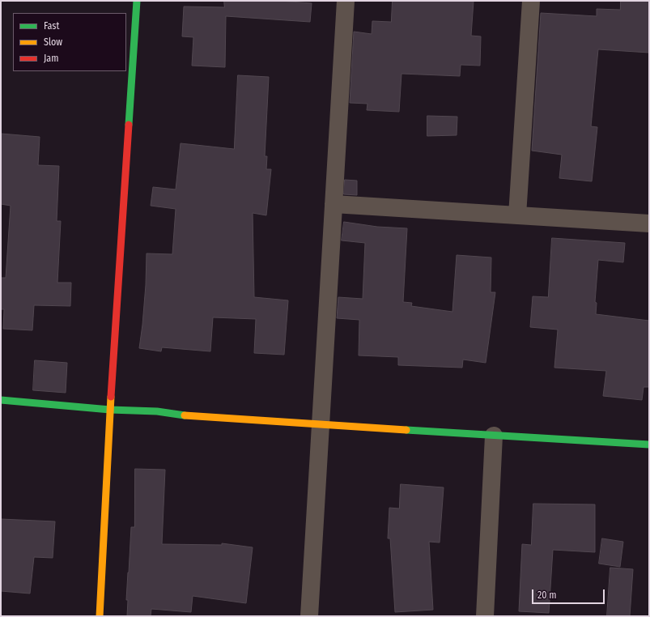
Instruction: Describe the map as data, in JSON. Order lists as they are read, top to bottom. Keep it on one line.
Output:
{"legend":["Fast","Slow","Jam"],"scale_bar":"20 m"}
